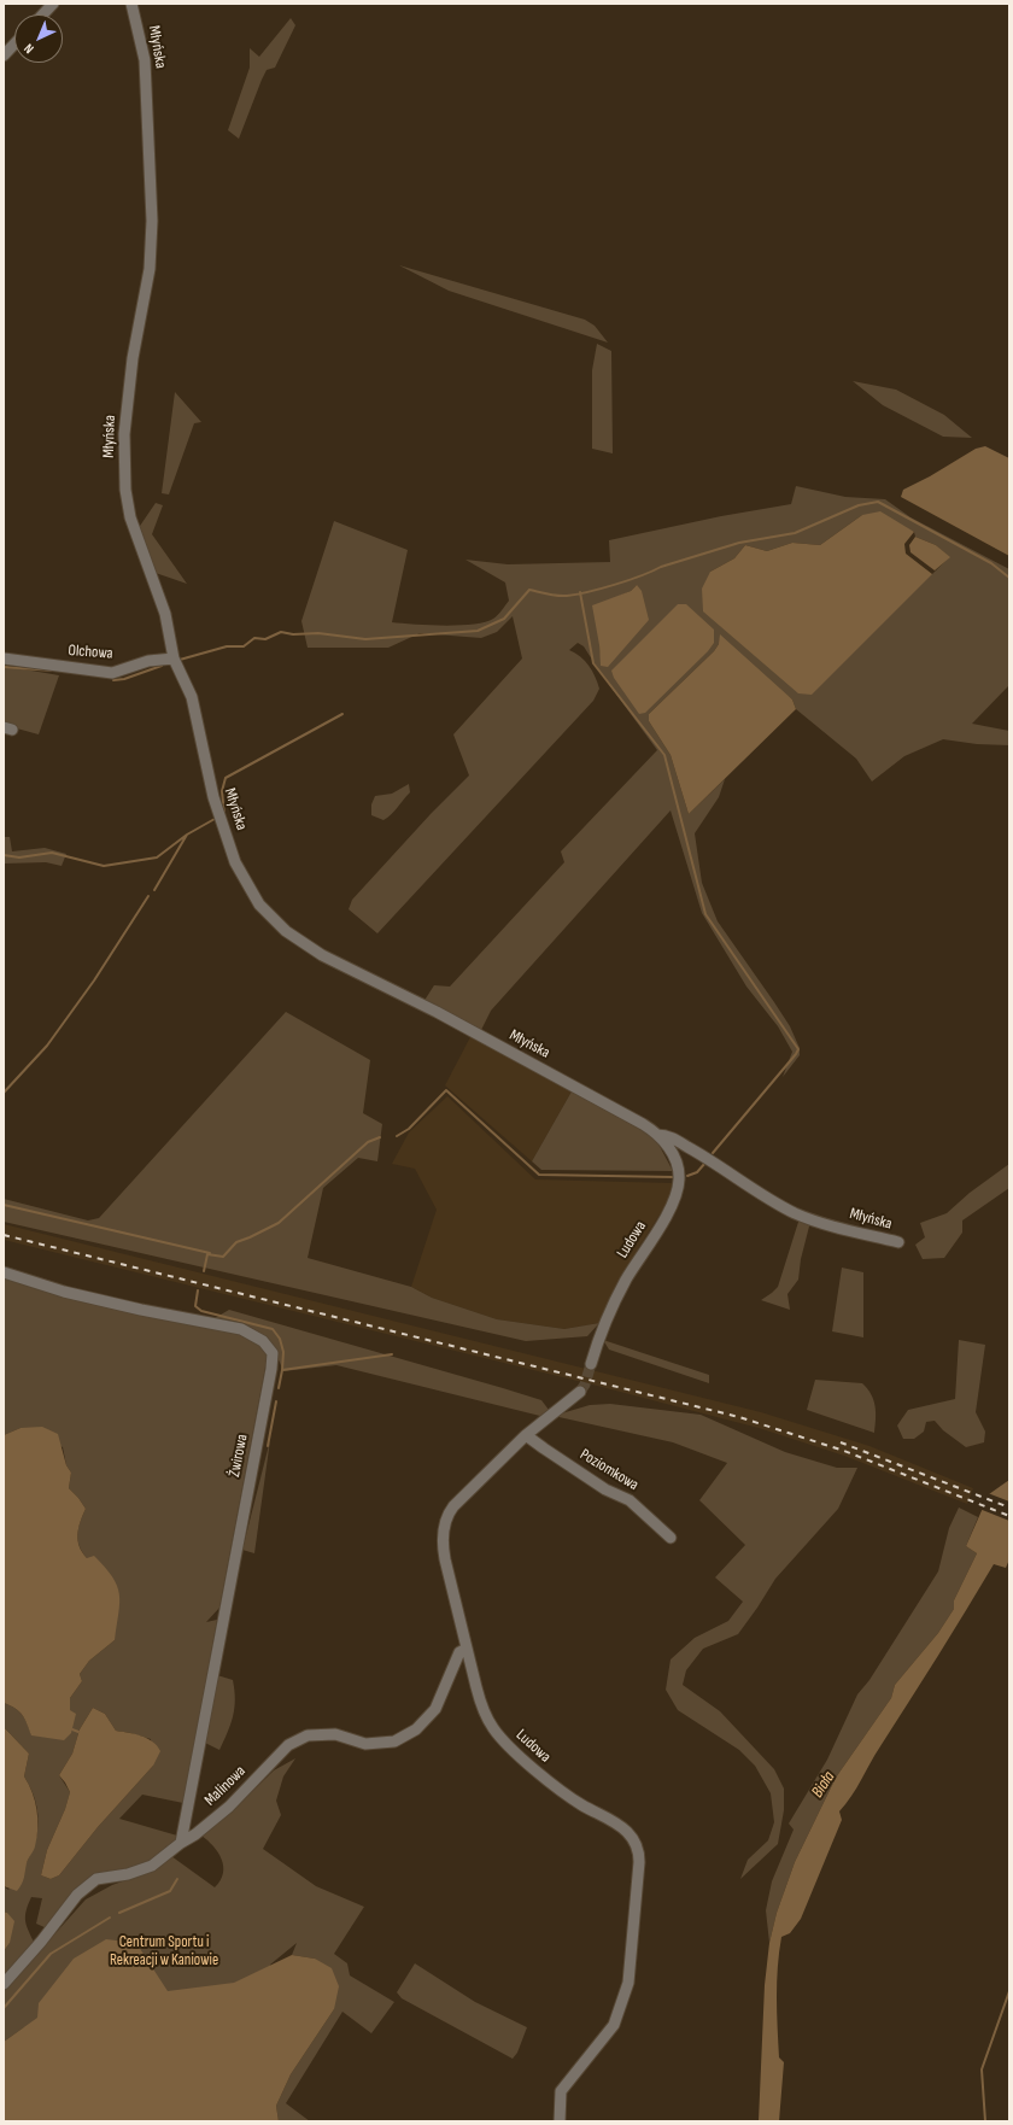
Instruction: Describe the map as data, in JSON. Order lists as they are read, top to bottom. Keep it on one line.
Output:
{"streets":{"street":["Młyńska","Olchowa","Ludowa","Żwirowa","Poziomkowa","Malinowa"]},"crossings":[["Młyńska","Olchowa"],["Młyńska","Ludowa"],["Ludowa","Poziomkowa"],["Ludowa","Malinowa"],["Żwirowa","Malinowa"]],"water":["Biała"],"parks":["Centrum Sportu i Rekreacji w Kaniowie"],"north":"bottom left"}
